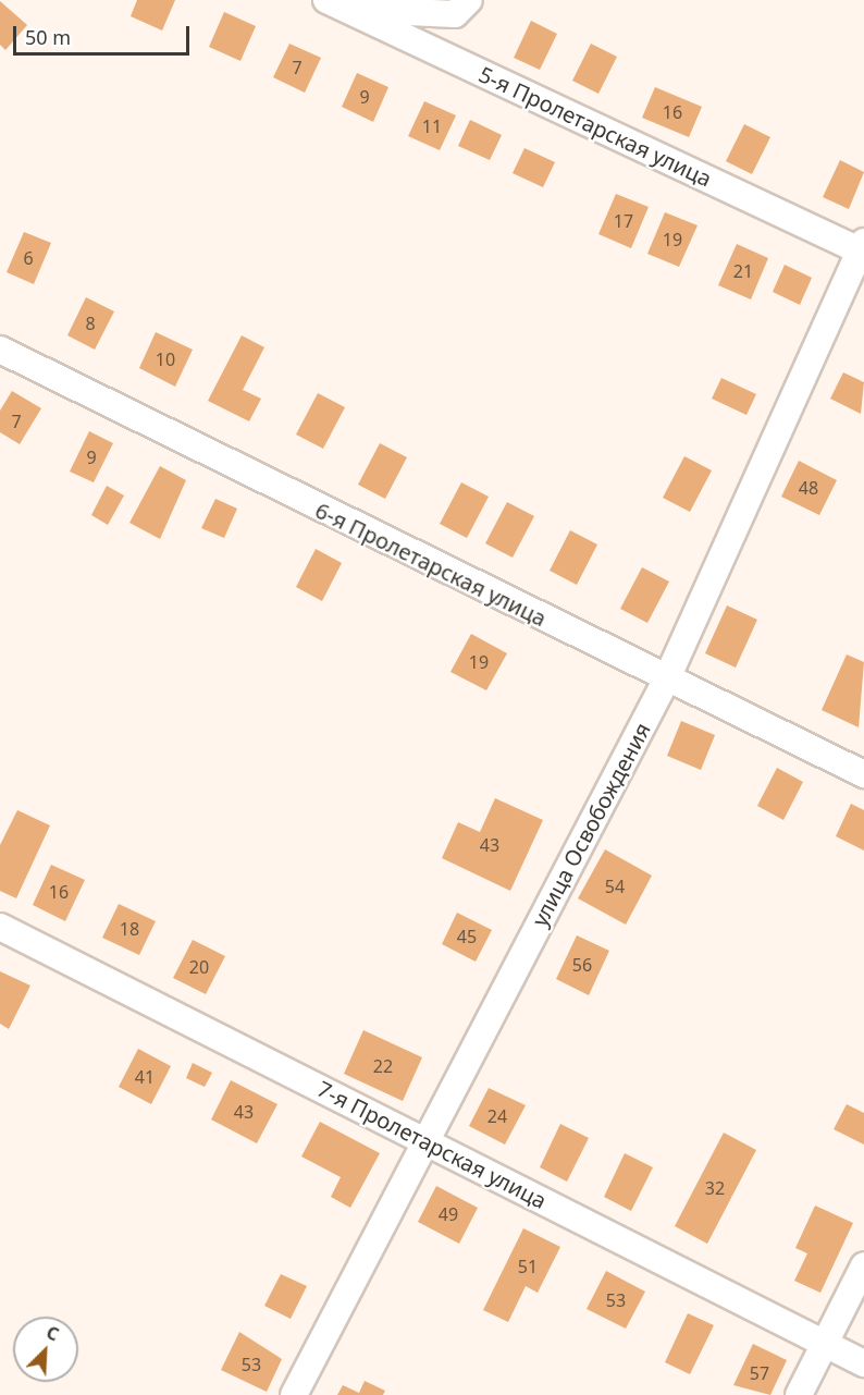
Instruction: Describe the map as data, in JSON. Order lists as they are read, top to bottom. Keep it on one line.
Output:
{"streets":{"street":["5-я Пролетарская улица","6-я Пролетарская улица","улица Освобождения","7-я Пролетарская улица"]},"crossings":[["5-я Пролетарская улица","улица Освобождения"],["6-я Пролетарская улица","улица Освобождения"],["улица Освобождения","7-я Пролетарская улица"]],"house_numbers":["7","9","16","11","17","19","6","21","8","10","7","9","48","19","43","54","16","18","45","56","20","22","41","43","24","32","49","51","53","53","57"],"scale_bar":"50 m","north":"top right"}
